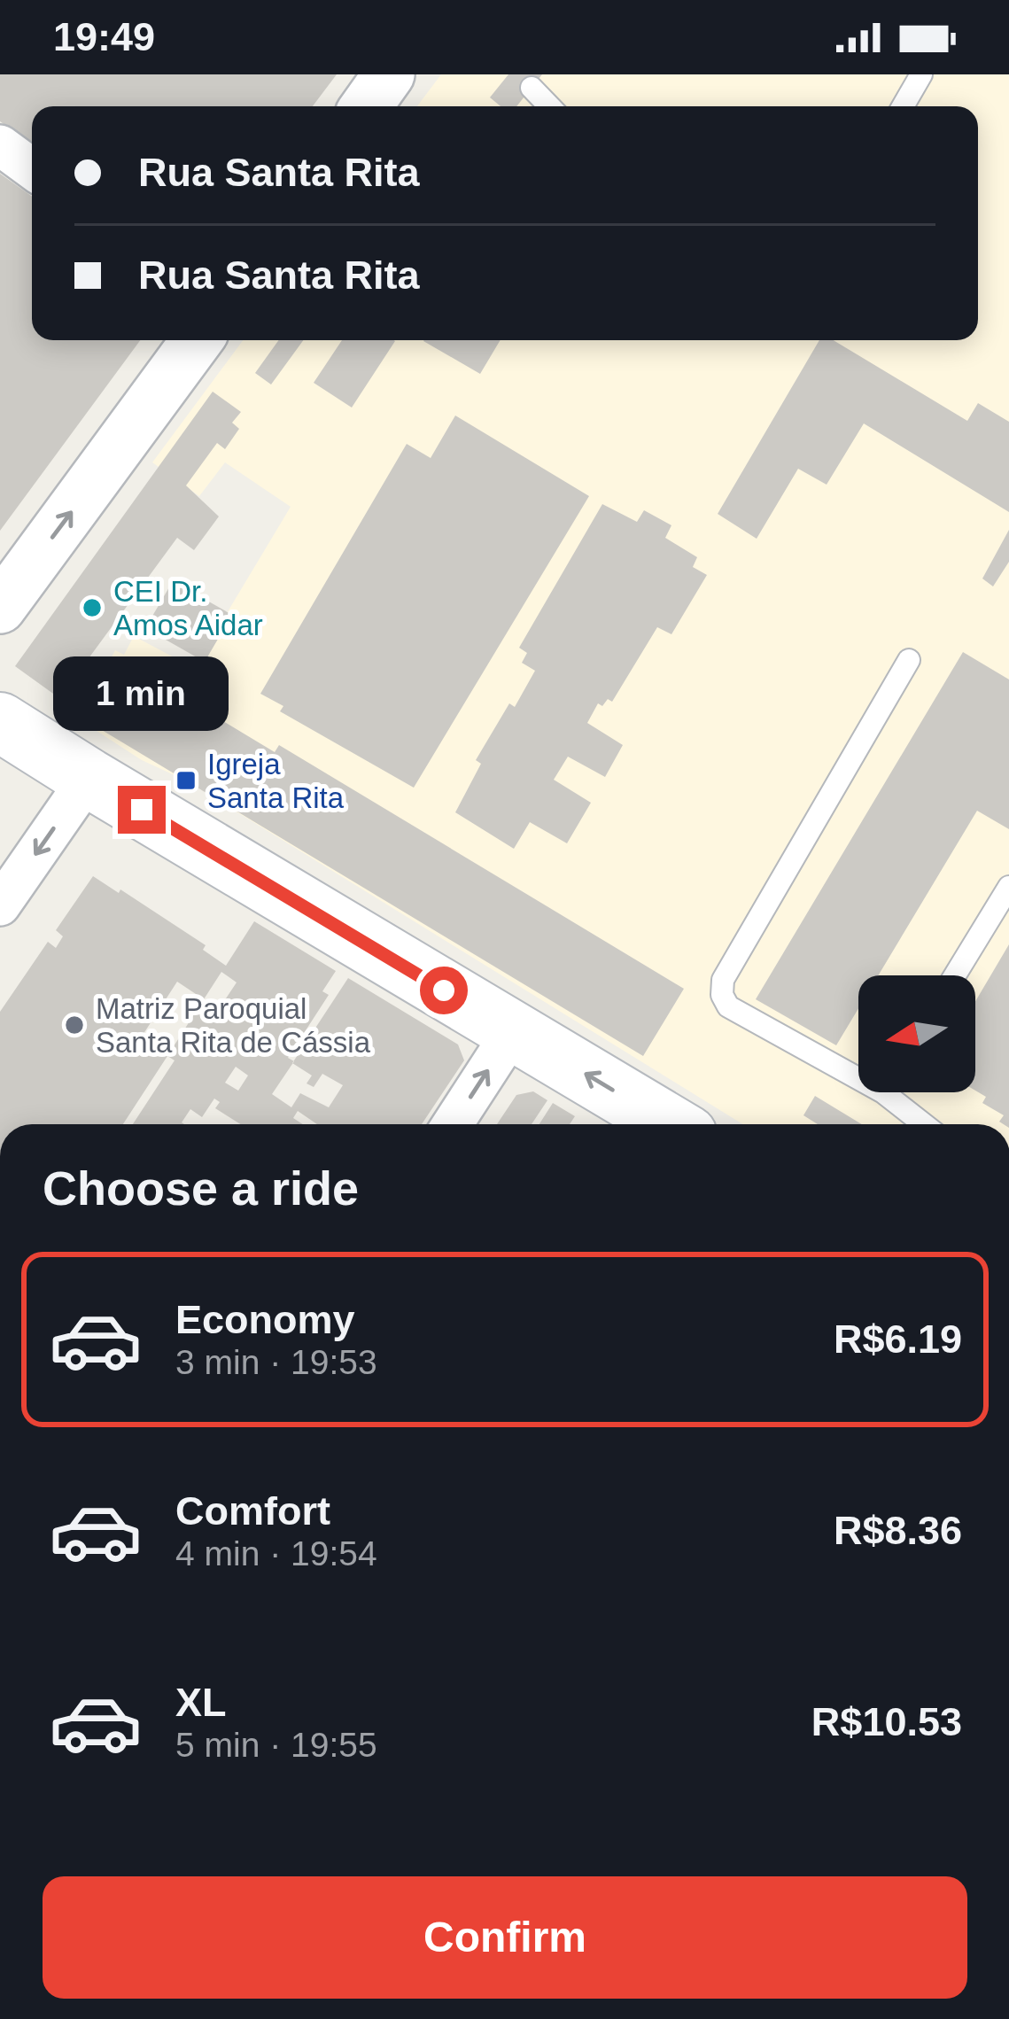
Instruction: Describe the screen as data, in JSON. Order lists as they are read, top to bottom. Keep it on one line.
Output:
{"places":{"other":["CEI Dr. Amos Aidar","Matriz Paroquial Santa Rita de Cássia"],"transit":["Igreja Santa Rita"]},"north":"left","page":{"status":"19:49","banner":["Rua Santa Rita","Rua Santa Rita"],"bubble":"1 min","heading":"Choose a ride","list":[{"name":"Economy","note":"3 min · 19:53","value":"R$6.19"},{"name":"Comfort","note":"4 min · 19:54","value":"R$8.36"},{"name":"XL","note":"5 min · 19:55","value":"R$10.53"}],"buttons":"Confirm"}}
